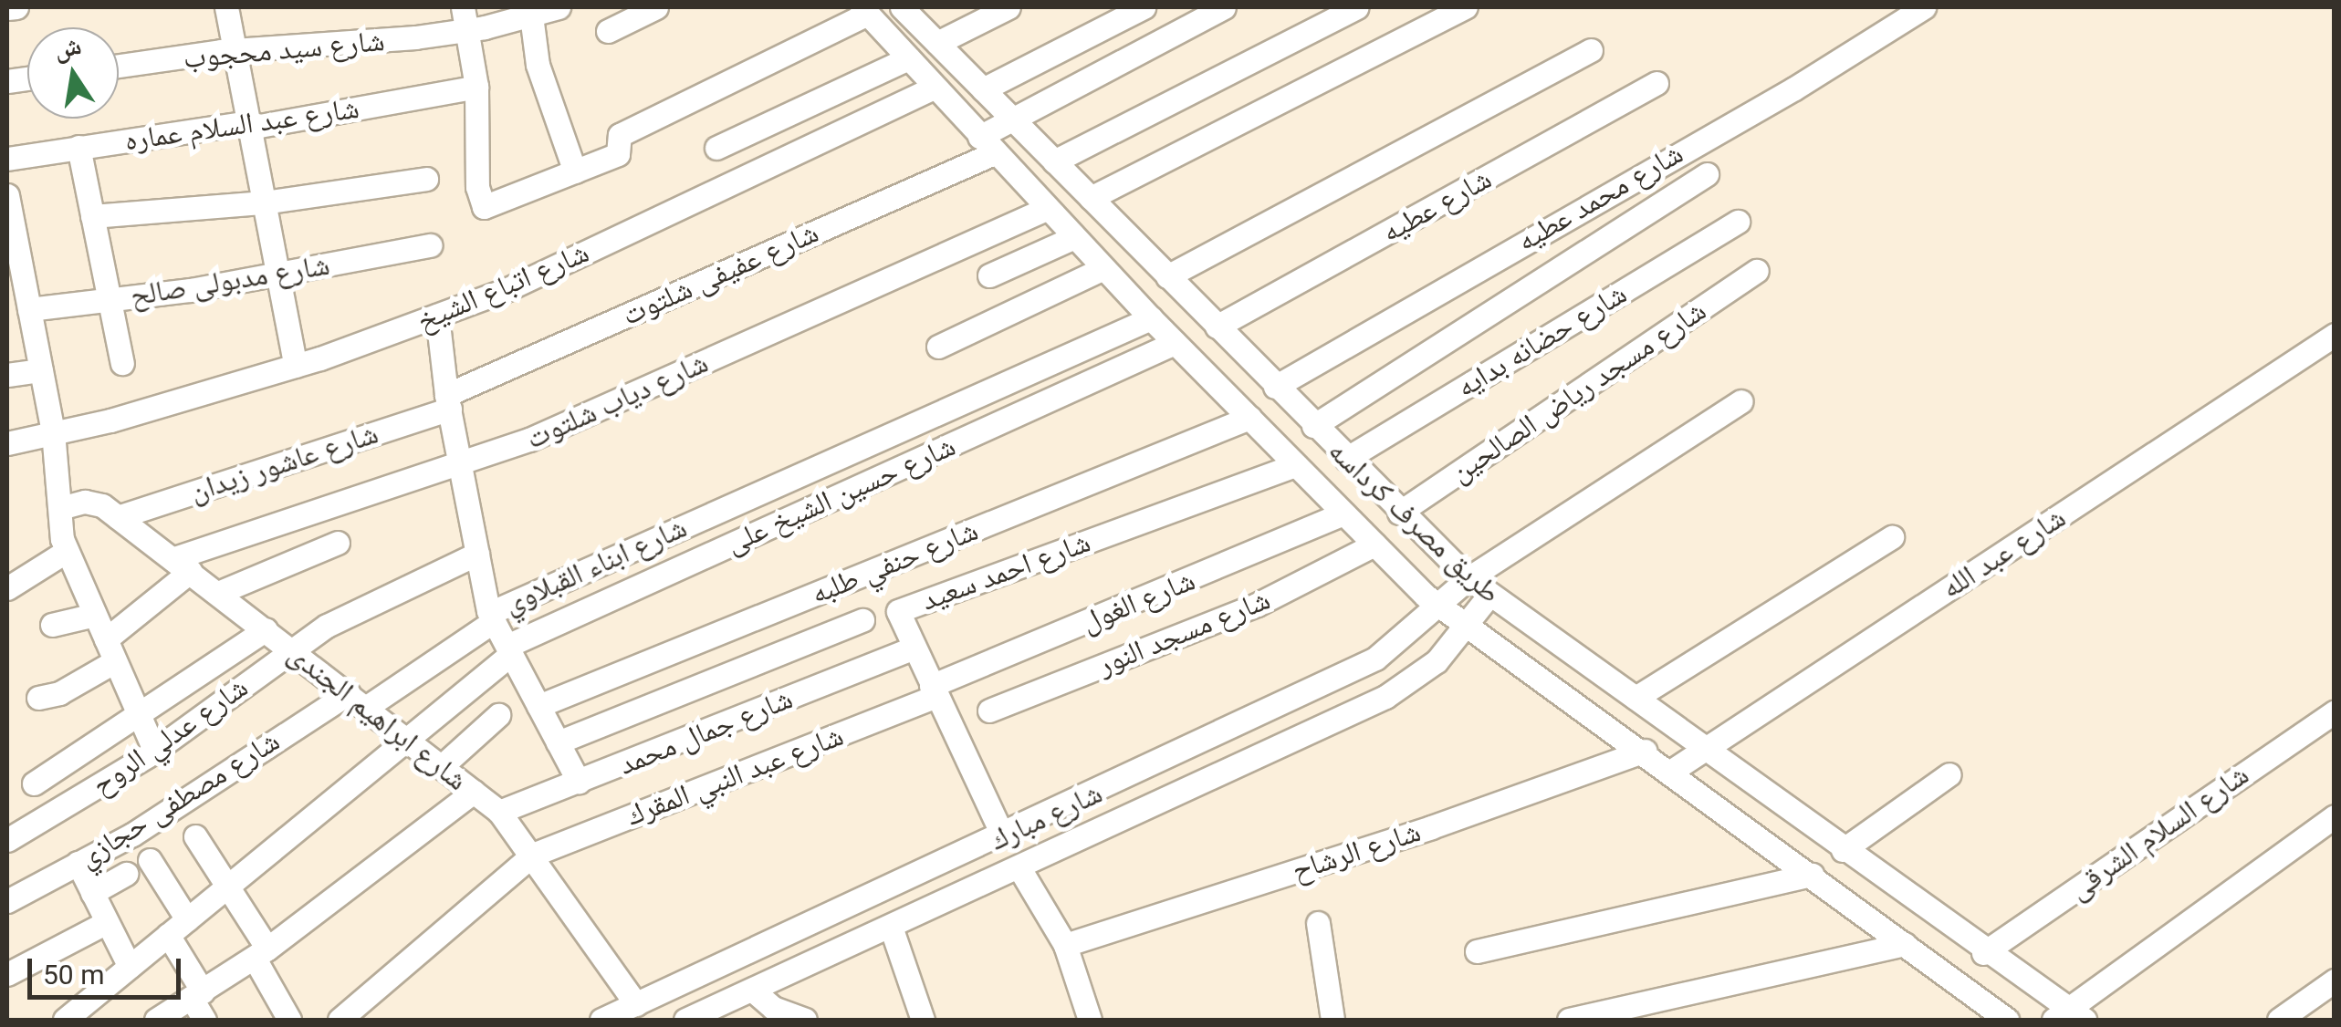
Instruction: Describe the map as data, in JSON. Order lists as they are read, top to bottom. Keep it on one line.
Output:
{"streets":{"street":["شارع سيد محجوب","شارع عبد السلام عماره","شارع محمد عطيه","شارع عطيه","شارع عفيفى شلتوت","شارع مدبولى صالح","شارع اتباع الشيخ","شارع حضانه بدايه","شارع مسجد رياض الصالحين","شارع دياب شلتوت","شارع عاشور زيدان","شارع حسين الشيخ على","طريق مصرف كرداسه","شارع عبد الله","شارع حنفي طلبه","شارع ابناء القبلاوي","شارع احمد سعيد","شارع الغول","شارع مسجد النور","شارع ابراهيم الجندى","شارع جمال محمد","شارع عدلي الروح","شارع عبد النبي المقرك","شارع مصطفى حجازي","شارع مبارك","شارع السلام الشرقى","شارع الرشاح"]},"crossings":[["شارع محمد عطيه","طريق مصرف كرداسه"],["شارع عطيه","طريق مصرف كرداسه"],["شارع عفيفى شلتوت","شارع عاشور زيدان"],["شارع عفيفى شلتوت","طريق مصرف كرداسه"],["شارع اتباع الشيخ","طريق مصرف كرداسه"],["شارع حضانه بدايه","طريق مصرف كرداسه"],["شارع مسجد رياض الصالحين","طريق مصرف كرداسه"],["شارع دياب شلتوت","طريق مصرف كرداسه"],["شارع دياب شلتوت","شارع ابراهيم الجندى"],["شارع عاشور زيدان","شارع ابراهيم الجندى"],["شارع حسين الشيخ على","طريق مصرف كرداسه"],["شارع حسين الشيخ على","شارع ابراهيم الجندى"],["طريق مصرف كرداسه","شارع عبد الله"],["طريق مصرف كرداسه","شارع حنفي طلبه"],["طريق مصرف كرداسه","شارع ابناء القبلاوي"],["طريق مصرف كرداسه","شارع احمد سعيد"],["طريق مصرف كرداسه","شارع الغول"],["طريق مصرف كرداسه","شارع مسجد النور"],["طريق مصرف كرداسه","شارع مبارك"],["طريق مصرف كرداسه","شارع السلام الشرقى"],["طريق مصرف كرداسه","شارع الرشاح"],["شارع ابناء القبلاوي","شارع ابراهيم الجندى"],["شارع ابناء القبلاوي","شارع مصطفى حجازي"],["شارع احمد سعيد","شارع الغول"],["شارع احمد سعيد","شارع جمال محمد"],["شارع احمد سعيد","شارع عبد النبي المقرك"],["شارع احمد سعيد","شارع مبارك"],["شارع الغول","شارع عبد النبي المقرك"],["شارع ابراهيم الجندى","شارع جمال محمد"],["شارع ابراهيم الجندى","شارع عدلي الروح"],["شارع ابراهيم الجندى","شارع عبد النبي المقرك"],["شارع ابراهيم الجندى","شارع مصطفى حجازي"],["شارع ابراهيم الجندى","شارع مبارك"]],"scale_bar":"50 m","north":"top"}
